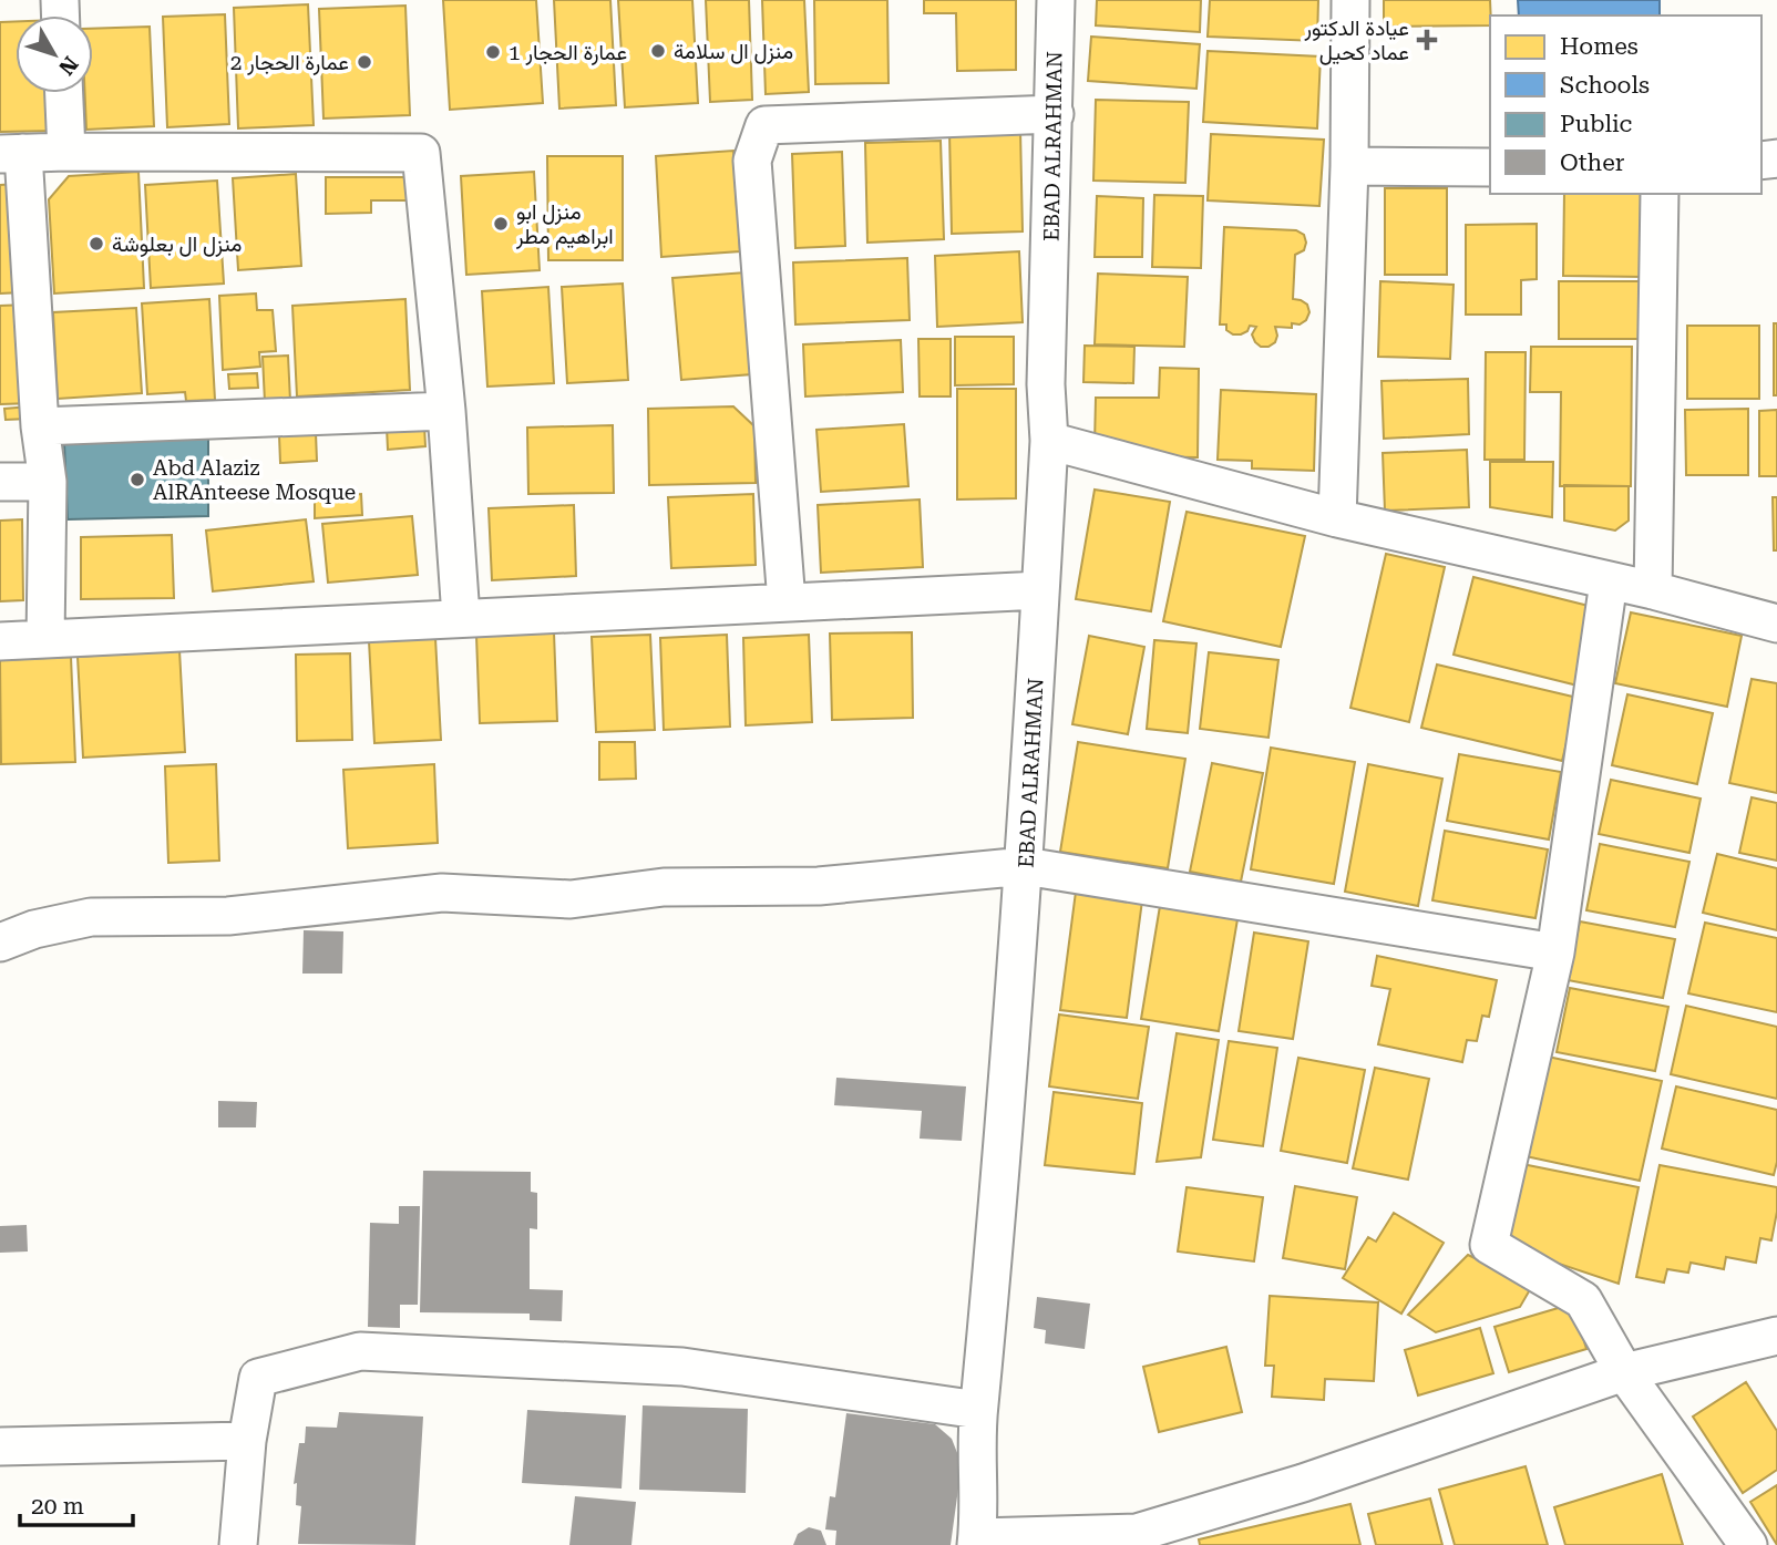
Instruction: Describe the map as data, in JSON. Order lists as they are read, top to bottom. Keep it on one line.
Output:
{"streets":{"street":["EBAD ALRAHMAN"]},"places":{"health":["عيادة الدكتور عماد كحيل"],"other":["منزل ال سلامة","عمارة الحجار 1","عمارة الحجار 2","منزل ابو ابراهيم مطر","منزل ال بعلوشة","Abd Alaziz AlRAnteese Mosque"]},"legend":["Homes","Schools","Public","Other"],"scale_bar":"20 m","north":"bottom right"}
